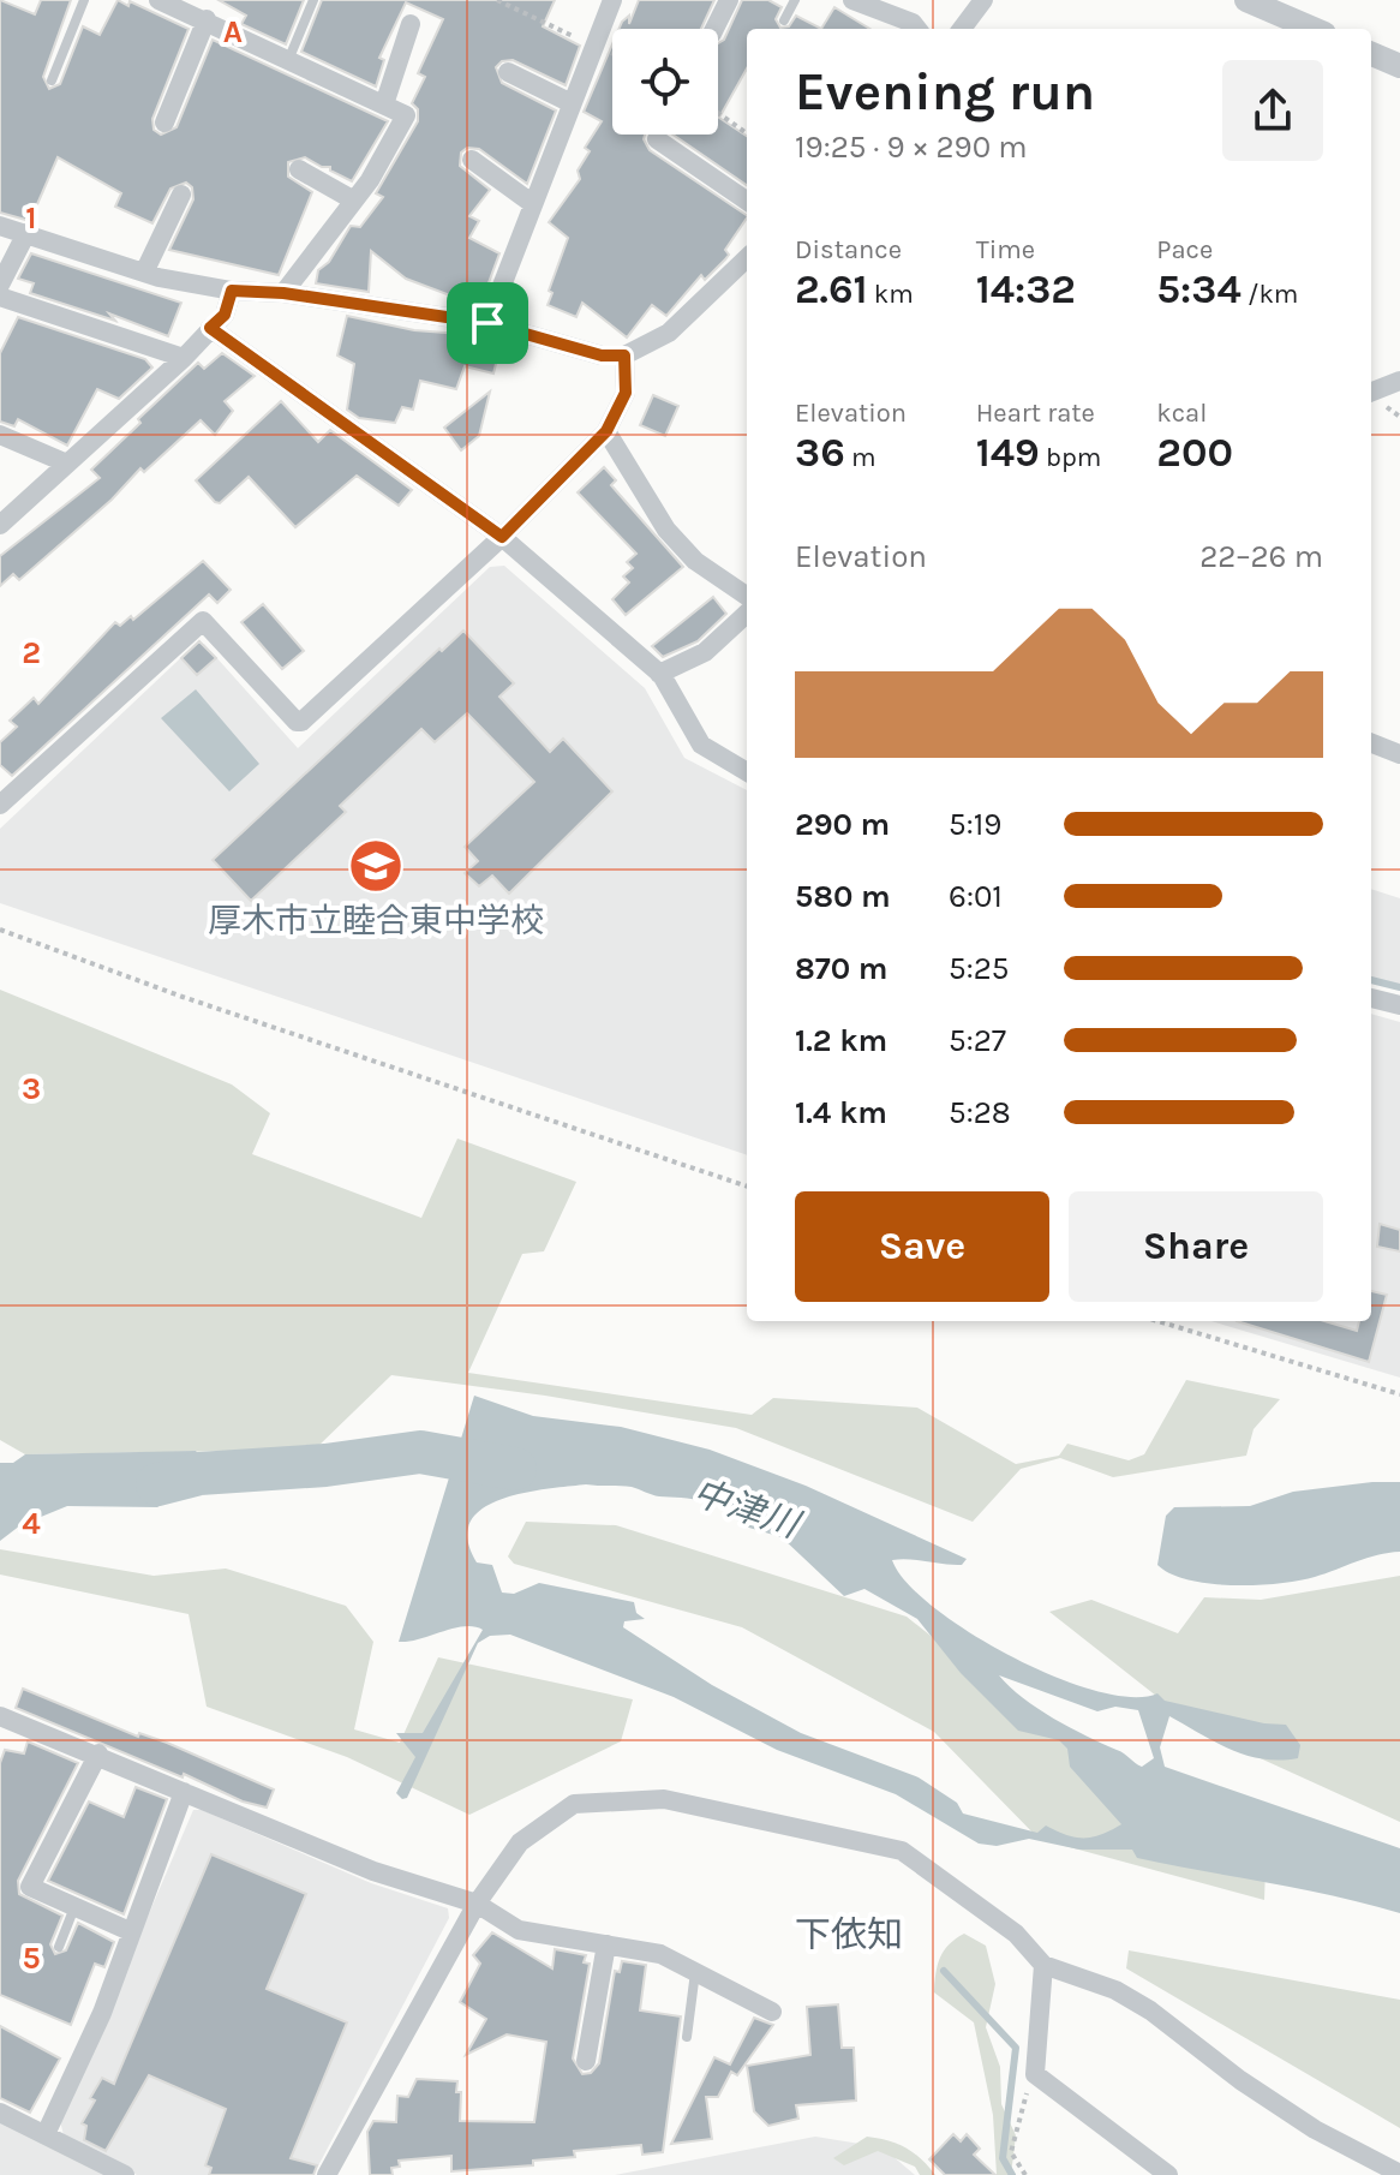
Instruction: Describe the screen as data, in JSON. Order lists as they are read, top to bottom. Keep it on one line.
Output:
{"districts":["下依知"],"water":["中津川"],"places":{"school or university":["厚木市立睦合東中学校"]},"page":{"heading":["Evening run","19:25 · 9 × 290 m"],"stats":[["Distance","2.61 km"],["Time","14:32"],["Pace","5:34 /km"],["Elevation","36 m"],["Heart rate","149 bpm"],["kcal","200"]],"chart":["Elevation","22–26 m"],"list":[{"name":"290 m","note":"5:19"},{"name":"580 m","note":"6:01"},{"name":"870 m","note":"5:25"},{"name":"1.2 km","note":"5:27"},{"name":"1.4 km","note":"5:28"}],"buttons":["Save","Share"]},"grid":{"columns":["A"],"rows":["1","2","3","4","5"]}}
